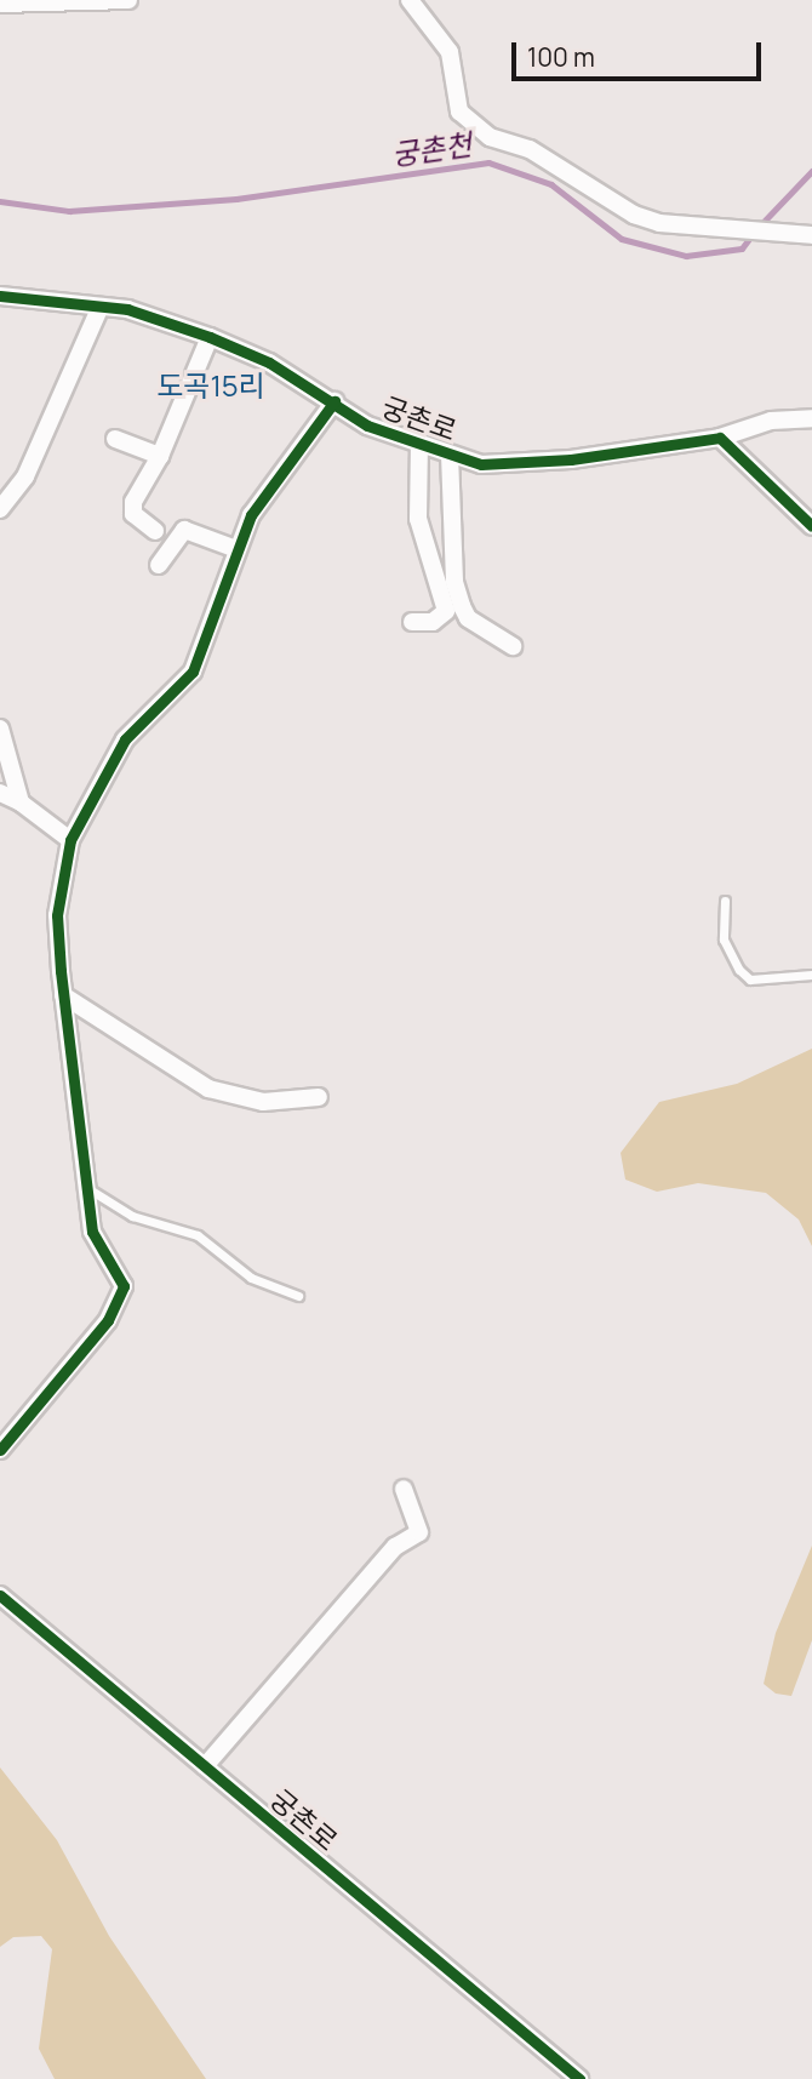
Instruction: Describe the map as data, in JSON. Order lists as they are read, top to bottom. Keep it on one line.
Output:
{"streets":{"street":["궁촌로"]},"districts":["도곡15리"],"water":["궁촌천"],"scale_bar":"100 m"}
